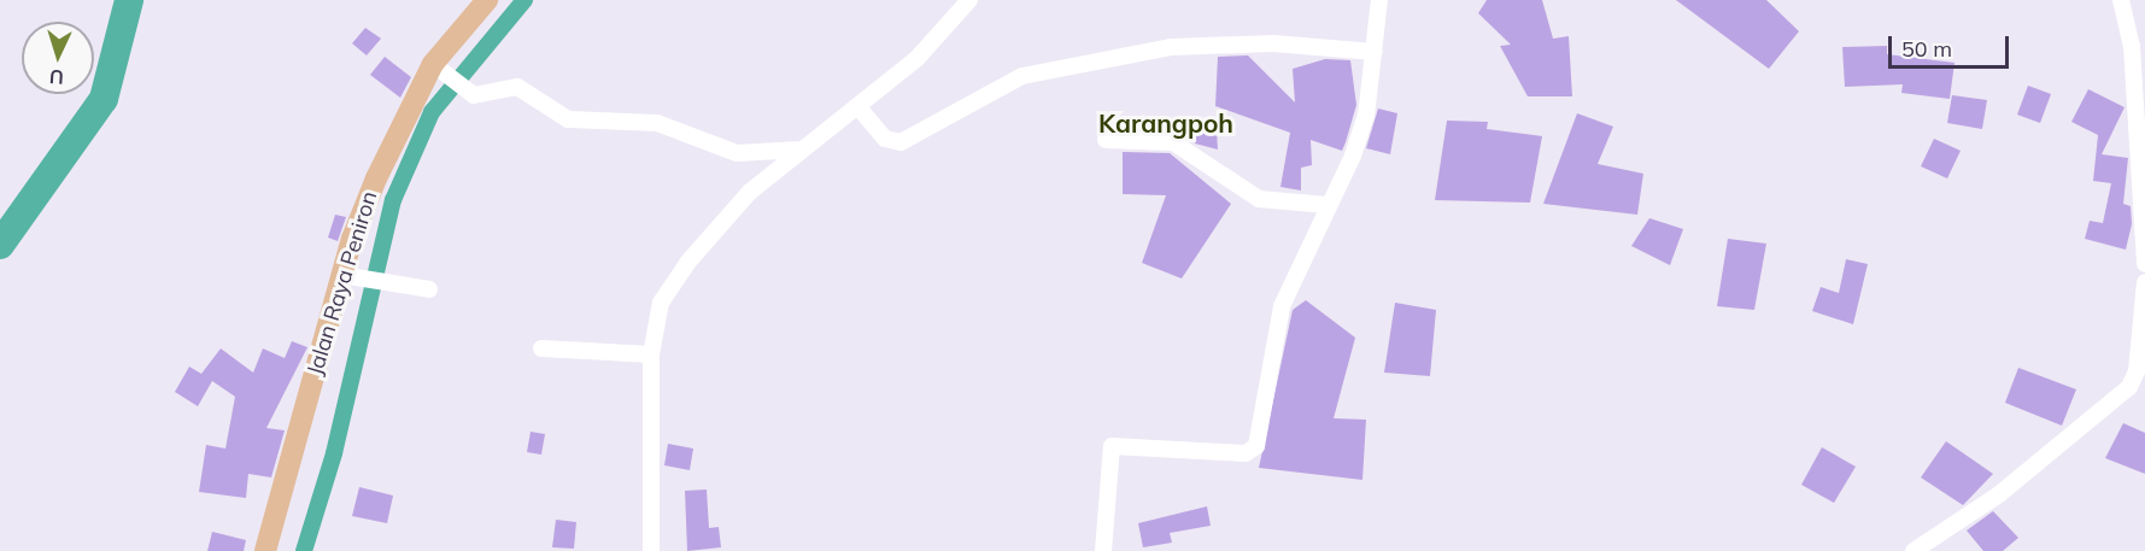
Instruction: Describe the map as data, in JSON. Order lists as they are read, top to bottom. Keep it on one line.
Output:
{"streets":{"main road":["Jalan Raya Peniron"]},"districts":["Karangpoh"],"scale_bar":"50 m","north":"bottom"}
